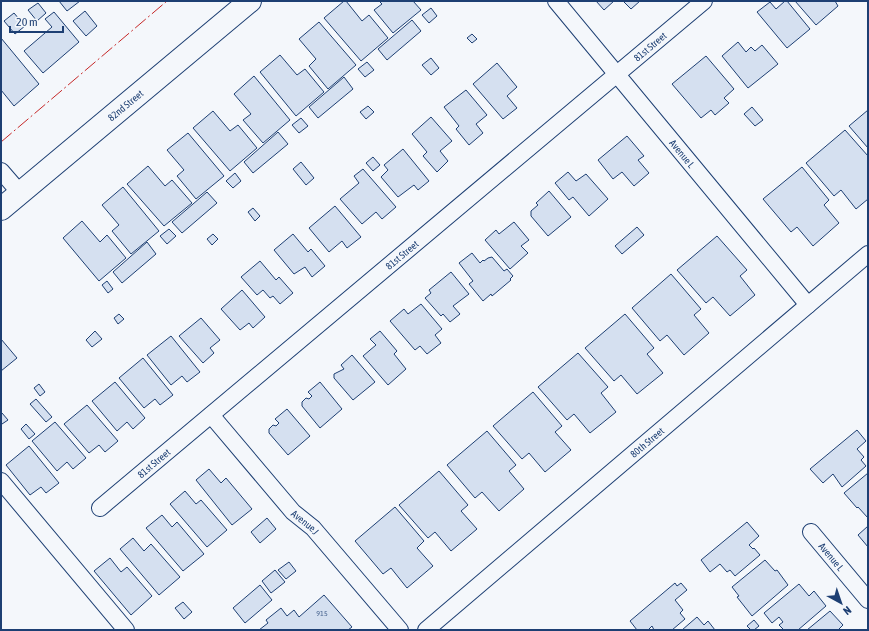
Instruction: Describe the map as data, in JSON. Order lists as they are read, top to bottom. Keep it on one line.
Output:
{"streets":{"main road":["82nd Street"],"street":["81st Street","Avenue L","80th Street","Avenue J"]},"crossings":[["81st Street","Avenue L"],["81st Street","Avenue J"],["Avenue L","80th Street"]],"house_numbers":["915"],"scale_bar":"20 m","north":"bottom right"}
